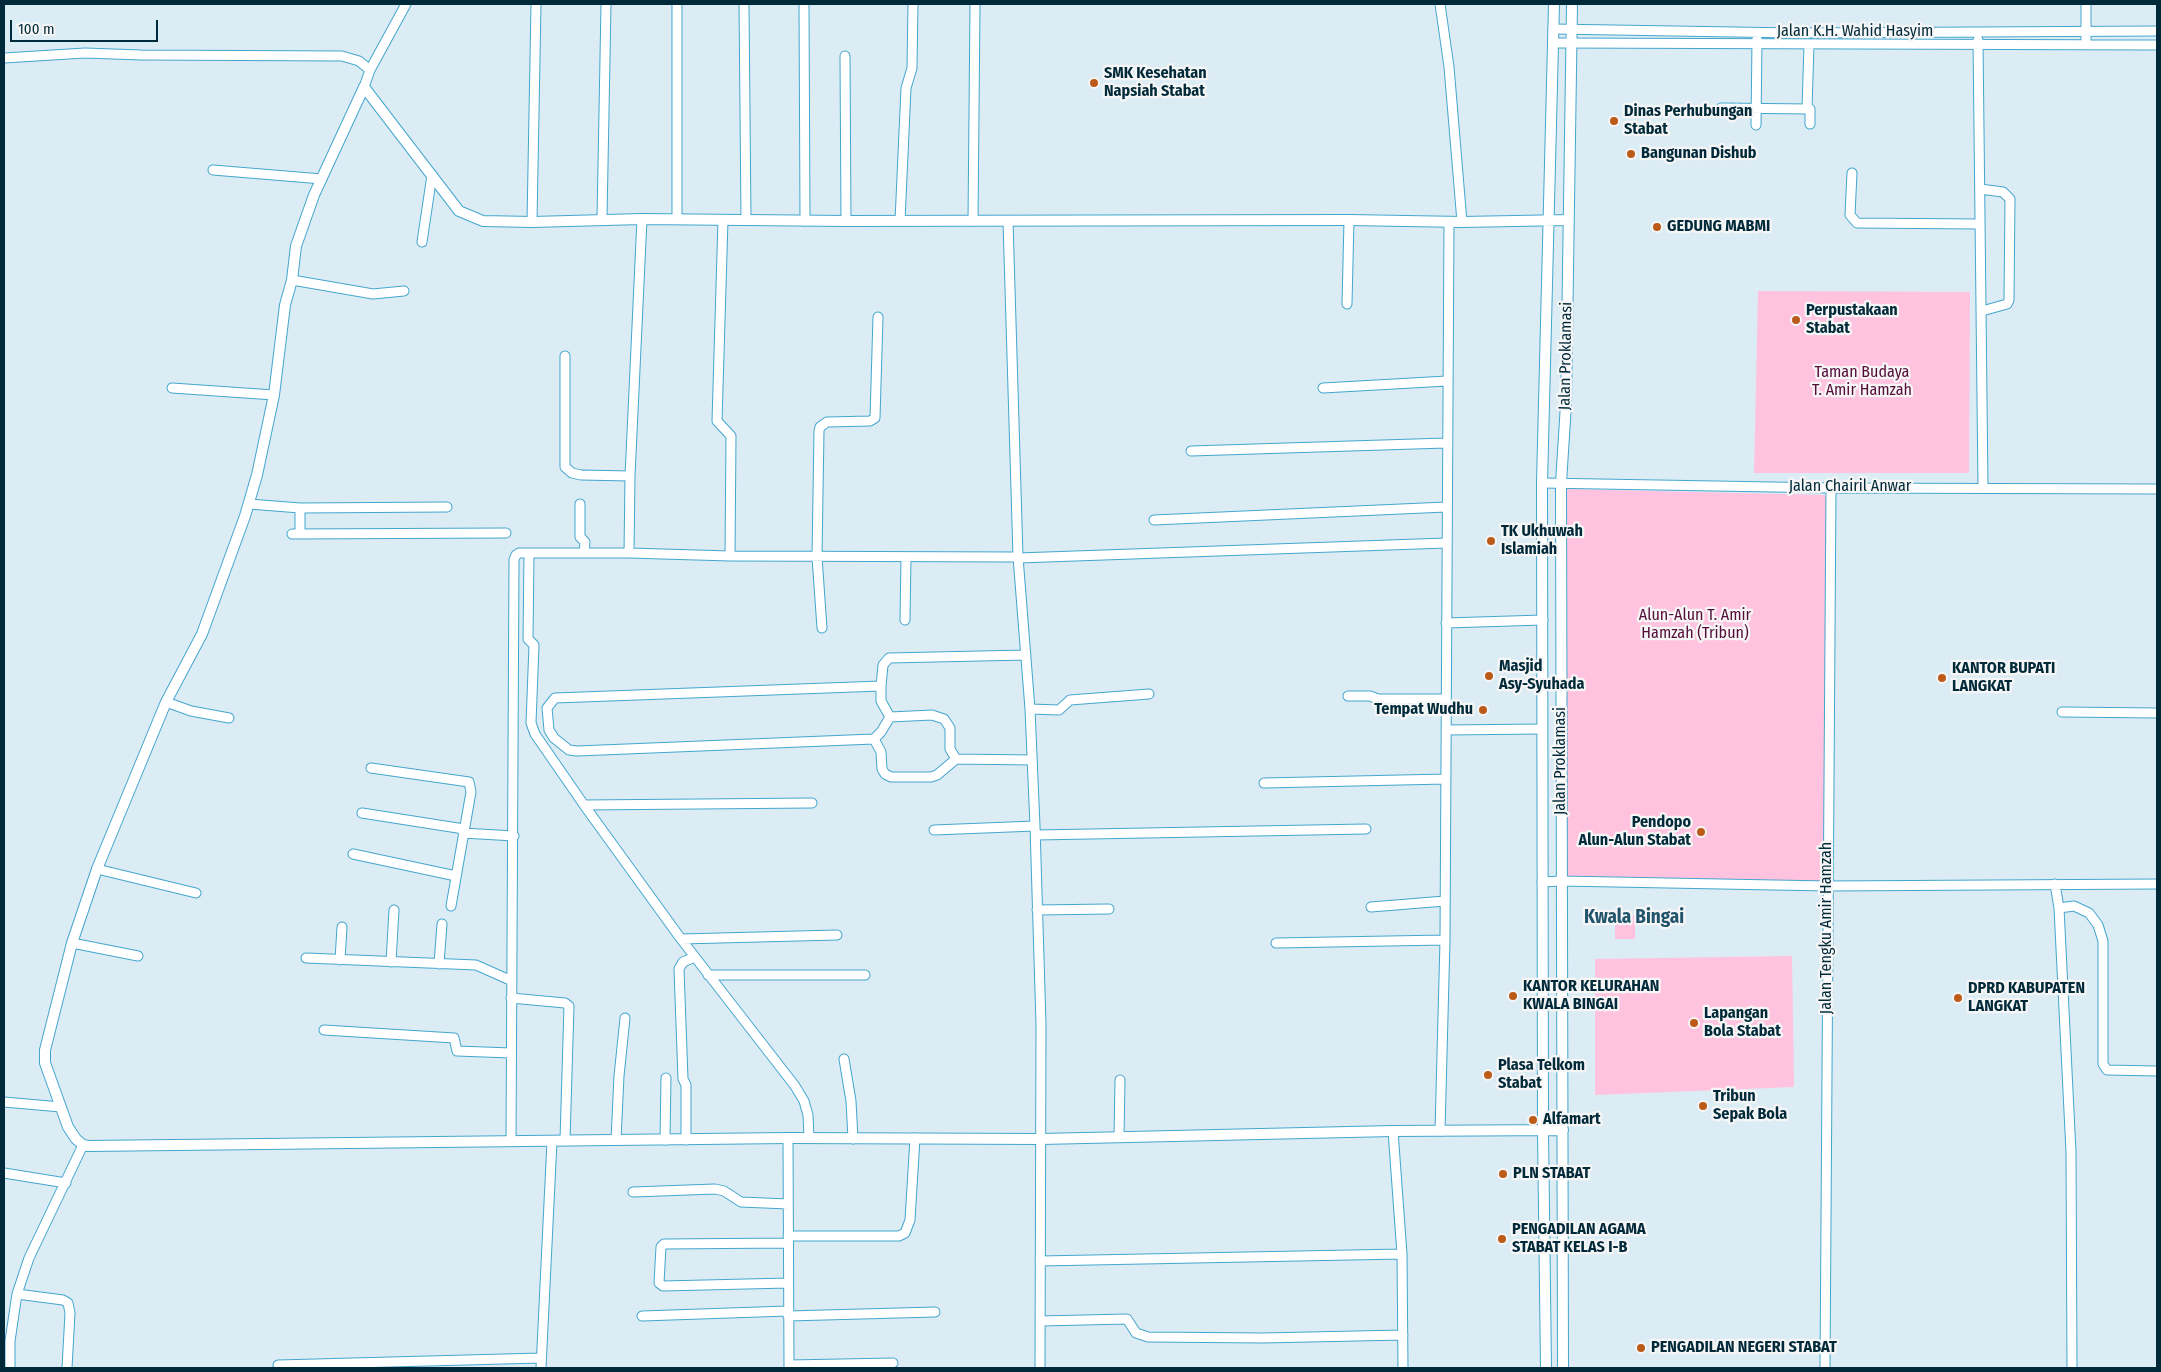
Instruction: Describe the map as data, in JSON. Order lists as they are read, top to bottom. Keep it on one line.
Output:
{"streets":{"street":["Jalan K.H. Wahid Hasyim","Jalan Proklamasi","Jalan Chairil Anwar","Jalan Tengku Amir Hamzah"]},"crossings":[["Jalan K.H. Wahid Hasyim","Jalan Proklamasi"],["Jalan Proklamasi","Jalan Chairil Anwar"],["Jalan Chairil Anwar","Jalan Tengku Amir Hamzah"]],"districts":["Kwala Bingai"],"parks":["Taman Budaya T. Amir Hamzah","Alun-Alun T. Amir Hamzah (Tribun)"],"places":["SMK Kesehatan Napsiah Stabat","Dinas Perhubungan Stabat","Bangunan Dishub","GEDUNG MABMI","Perpustakaan Stabat","TK Ukhuwah Islamiah","Masjid Asy-Syuhada","KANTOR BUPATI LANGKAT","Tempat Wudhu","Pendopo Alun-Alun Stabat","KANTOR KELURAHAN KWALA BINGAI","DPRD KABUPATEN LANGKAT","Lapangan Bola Stabat","Plasa Telkom Stabat","Tribun Sepak Bola","Alfamart","PLN STABAT","PENGADILAN AGAMA STABAT KELAS I-B","PENGADILAN NEGERI STABAT"],"scale_bar":"100 m"}
